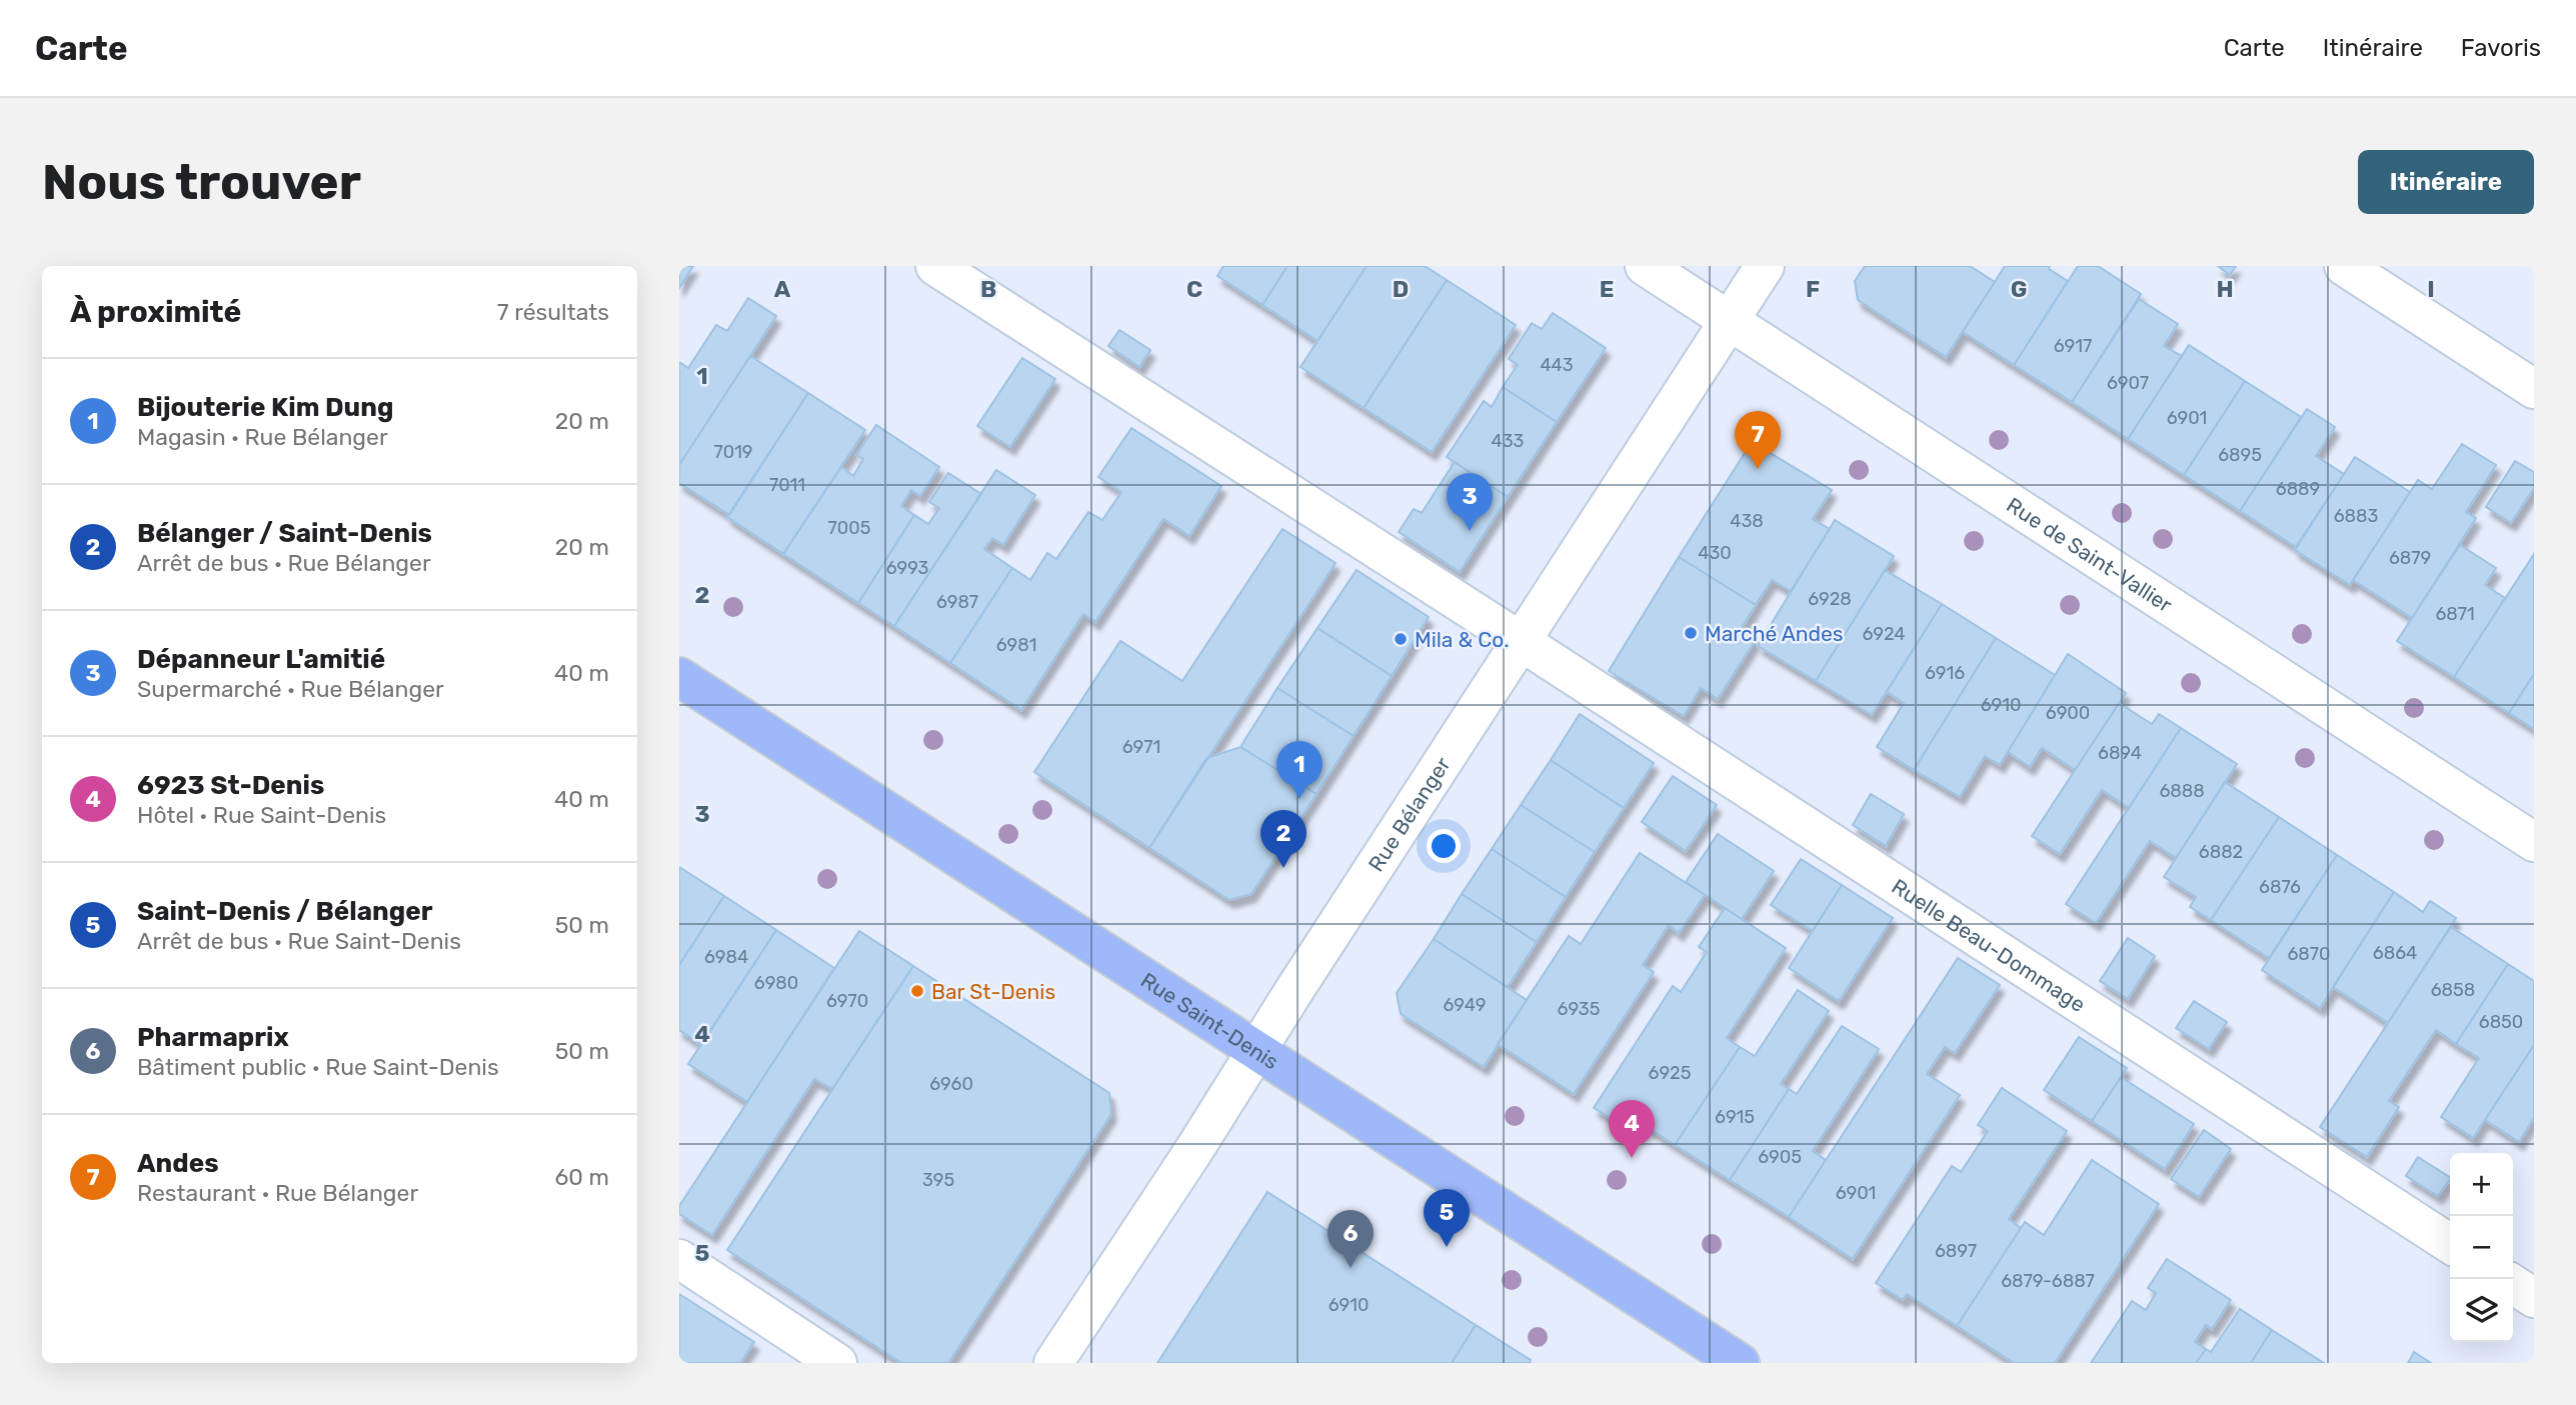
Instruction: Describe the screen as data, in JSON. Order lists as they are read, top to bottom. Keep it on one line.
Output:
{"streets":{"main road":["Rue Saint-Denis"],"street":["Rue de Saint-Vallier","Rue Bélanger","Ruelle Beau-Dommage"]},"crossings":[["Rue de Saint-Vallier","Rue Bélanger"],["Rue Bélanger","Ruelle Beau-Dommage"],["Rue Bélanger","Rue Saint-Denis"]],"places":["Marché Andes","Mila & Co.","Bar St-Denis"],"house_numbers":["6917","443","6907","6901","433","7019","6895","7011","6889","6883","438","7005","430","6879","6993","6928","6987","6871","6924","6981","6916","6910","6900","6971","6894","6888","6882","6876","6864","6870","6984","6980","6858","6970","6949","6935","6850","6925","6960","6915","6905","395","6901","6897","6879-6887","6910"],"page":{"header":"Carte","nav":["Carte","Itinéraire","Favoris"],"buttons":"Itinéraire","title":"Nous trouver","heading":["À proximité","7 résultats"],"list":[{"mark":"1","name":"Bijouterie Kim Dung","note":"Magasin · Rue Bélanger","value":"20 m"},{"mark":"2","name":"Bélanger / Saint-Denis","note":"Arrêt de bus · Rue Bélanger","value":"20 m"},{"mark":"3","name":"Dépanneur L'amitié","note":"Supermarché · Rue Bélanger","value":"40 m"},{"mark":"4","name":"6923 St-Denis","note":"Hôtel · Rue Saint-Denis","value":"40 m"},{"mark":"5","name":"Saint-Denis / Bélanger","note":"Arrêt de bus · Rue Saint-Denis","value":"50 m"},{"mark":"6","name":"Pharmaprix","note":"Bâtiment public · Rue Saint-Denis","value":"50 m"},{"mark":"7","name":"Andes","note":"Restaurant · Rue Bélanger","value":"60 m"}],"pins":["7","3","1","2","4","5","6"],"map_buttons":["+","−"]},"grid":{"columns":["A","B","C","D","E","F","G","H","I"],"rows":["1","2","3","4","5"]}}
